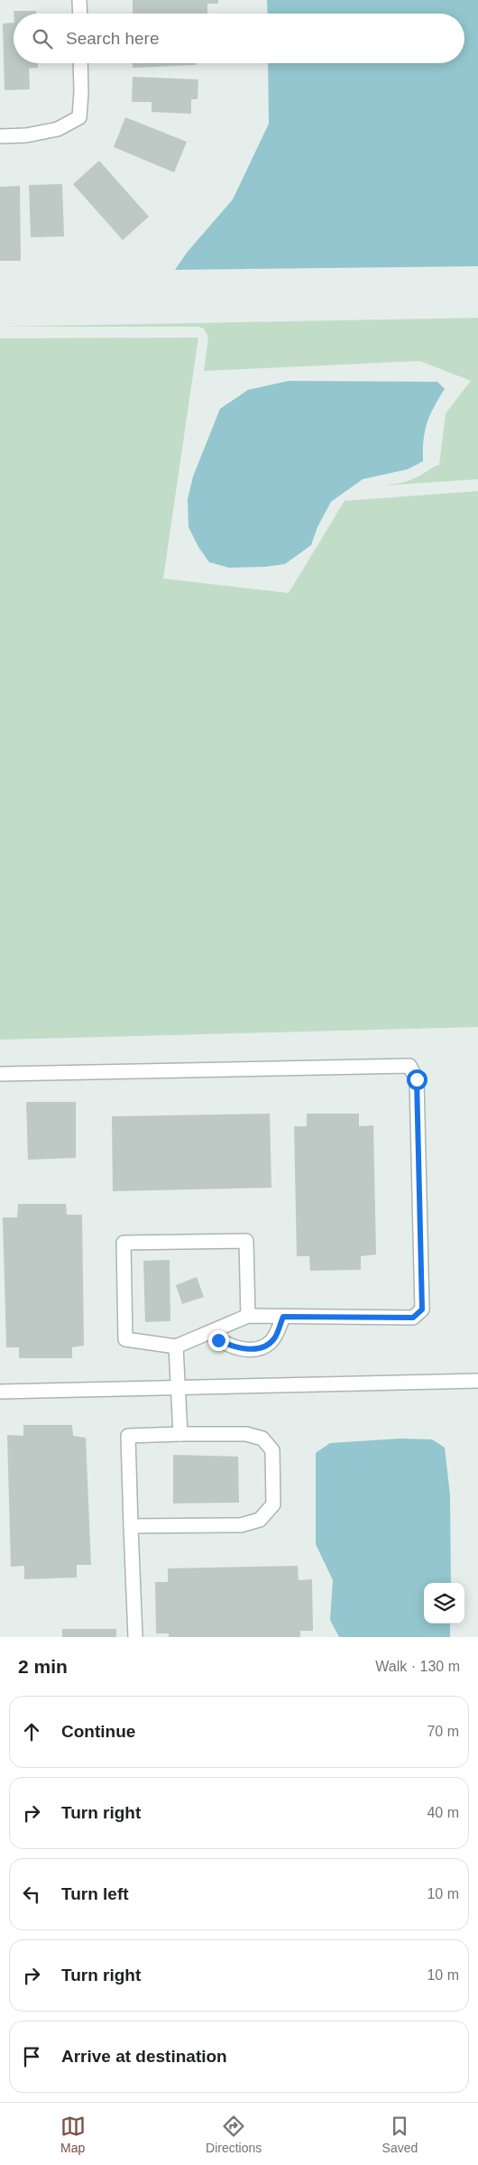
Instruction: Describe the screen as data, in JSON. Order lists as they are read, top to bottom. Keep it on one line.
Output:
{"page":{"search":"Search here","heading":["2 min","Walk · 130 m"],"list":[["Continue","70 m"],["Turn right","40 m"],["Turn left","10 m"],["Turn right","10 m"],"Arrive at destination"],"nav":["Map","Directions","Saved"]}}
